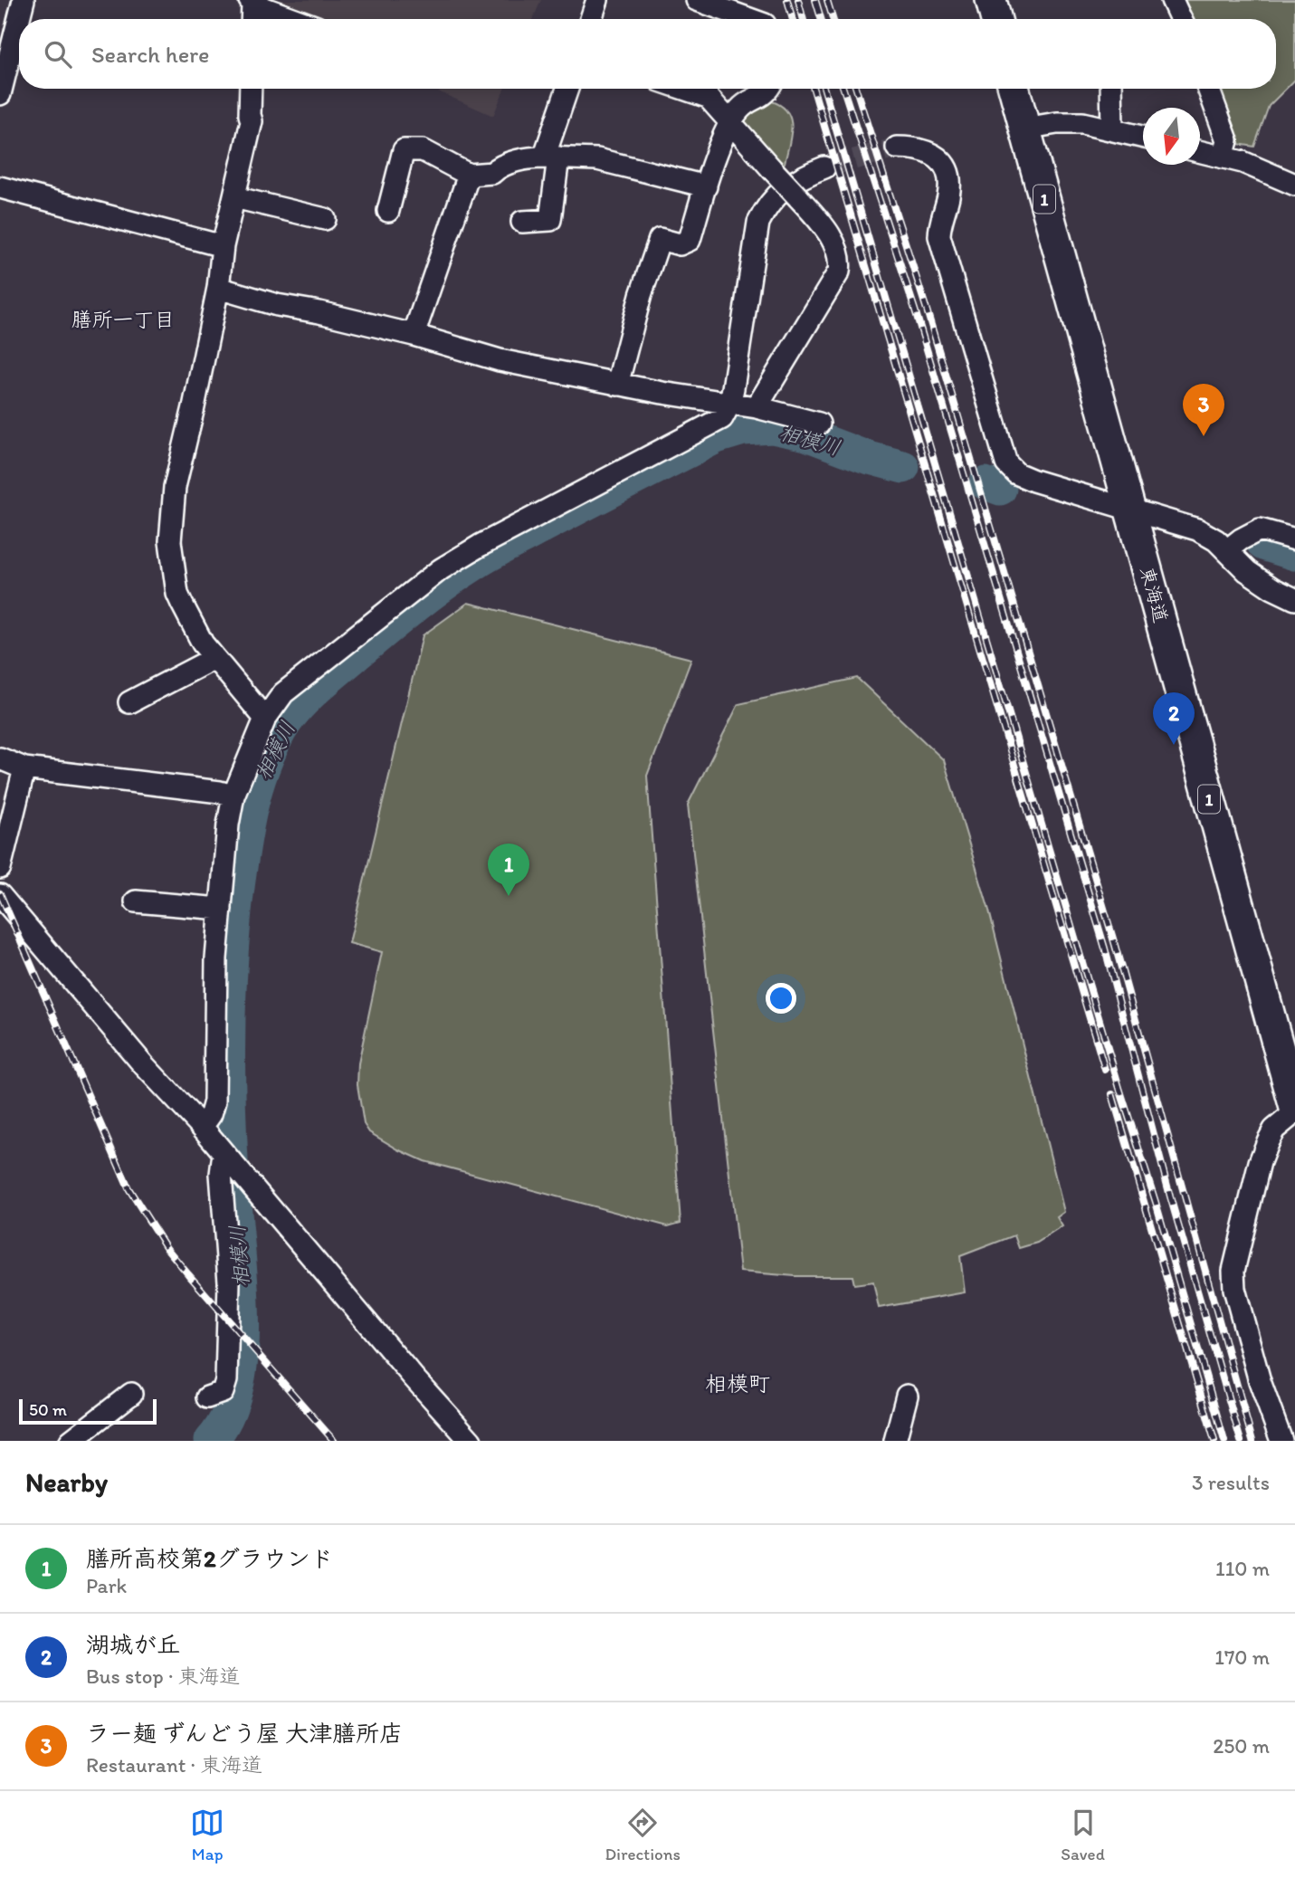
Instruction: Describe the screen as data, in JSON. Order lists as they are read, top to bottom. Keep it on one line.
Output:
{"streets":{"highway":["1","東海道"]},"districts":["膳所一丁目","相模町"],"water":["相模川"],"scale_bar":"50 m","north":"bottom","page":{"search":"Search here","pins":["3","2","1"],"scale":"50 m","heading":["Nearby","3 results"],"list":[{"mark":"1","name":"膳所高校第2グラウンド","note":"Park","value":"110 m"},{"mark":"2","name":"湖城が丘","note":"Bus stop · 東海道","value":"170 m"},{"mark":"3","name":"ラー麺 ずんどう屋 大津膳所店","note":"Restaurant · 東海道","value":"250 m"}],"nav":["Map","Directions","Saved"]}}
